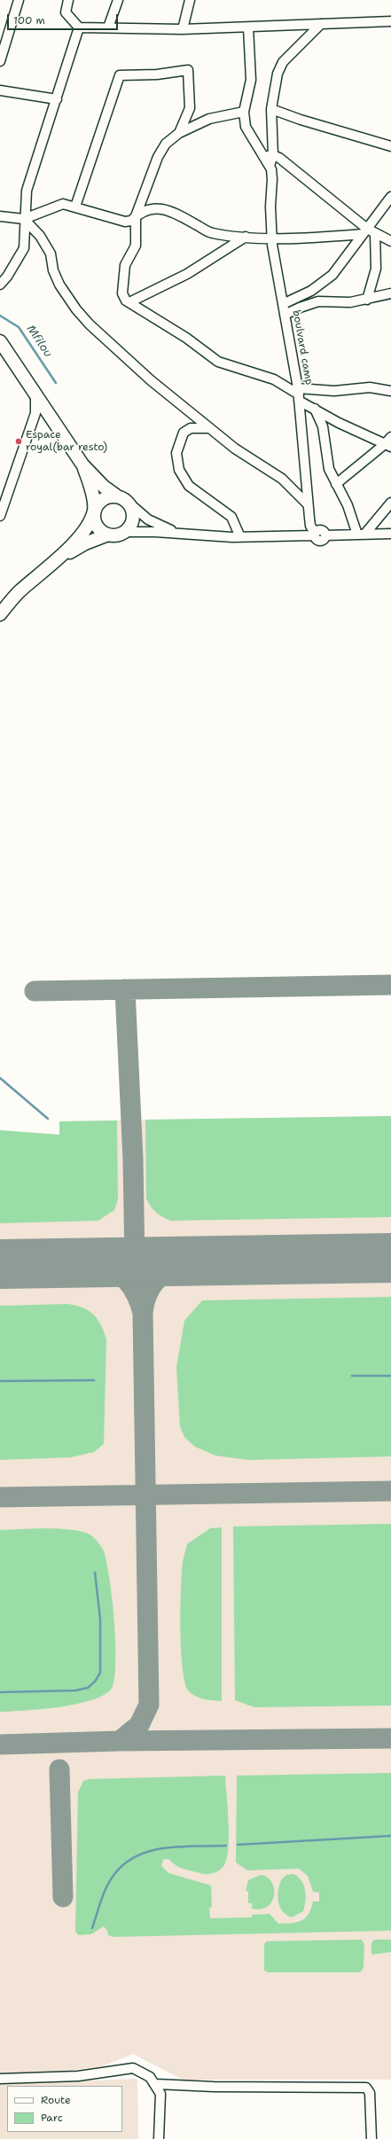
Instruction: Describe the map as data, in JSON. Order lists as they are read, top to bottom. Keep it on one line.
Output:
{"streets":{"street":["boulvard camp"]},"water":["Mfilou"],"places":["Espace royal(bar resto)"],"legend":["Route","Parc"],"scale_bar":"100 m"}
